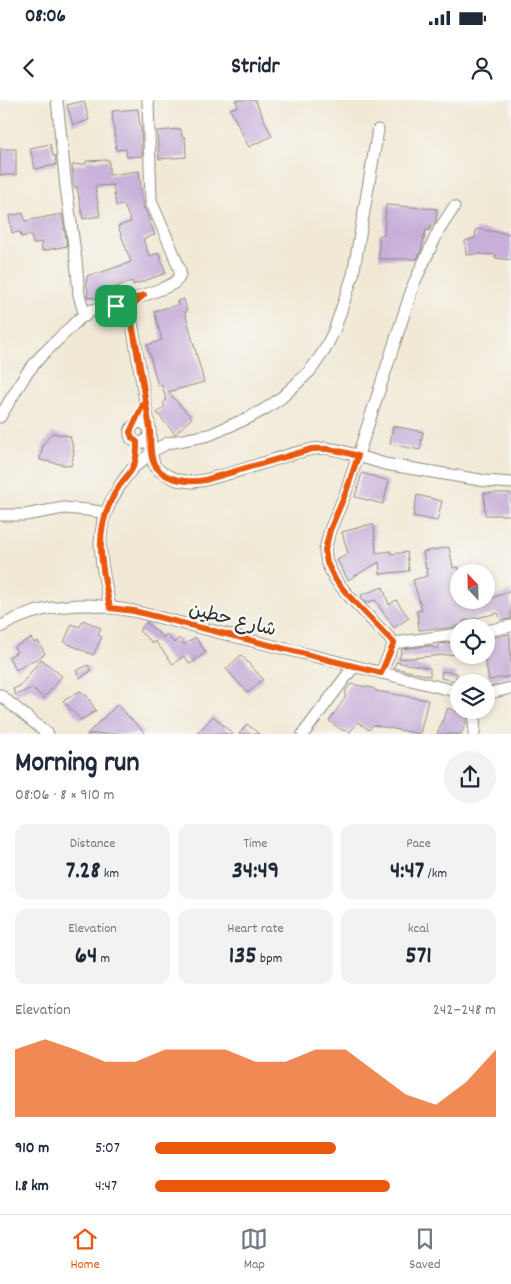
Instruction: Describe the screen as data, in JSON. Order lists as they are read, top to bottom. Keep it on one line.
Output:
{"streets":{"street":["شارع حطين"]},"north":"top","page":{"status":"08:06","header":"Stridr","heading":["Morning run","08:06 · 8 × 910 m"],"stats":[["Distance","7.28 km"],["Time","34:49"],["Pace","4:47 /km"],["Elevation","64 m"],["Heart rate","135 bpm"],["kcal","571"]],"chart":["Elevation","242–248 m"],"list":[{"name":"910 m","note":"5:07"},{"name":"1.8 km","note":"4:47"}],"tabs":["Home","Map","Saved"]}}
